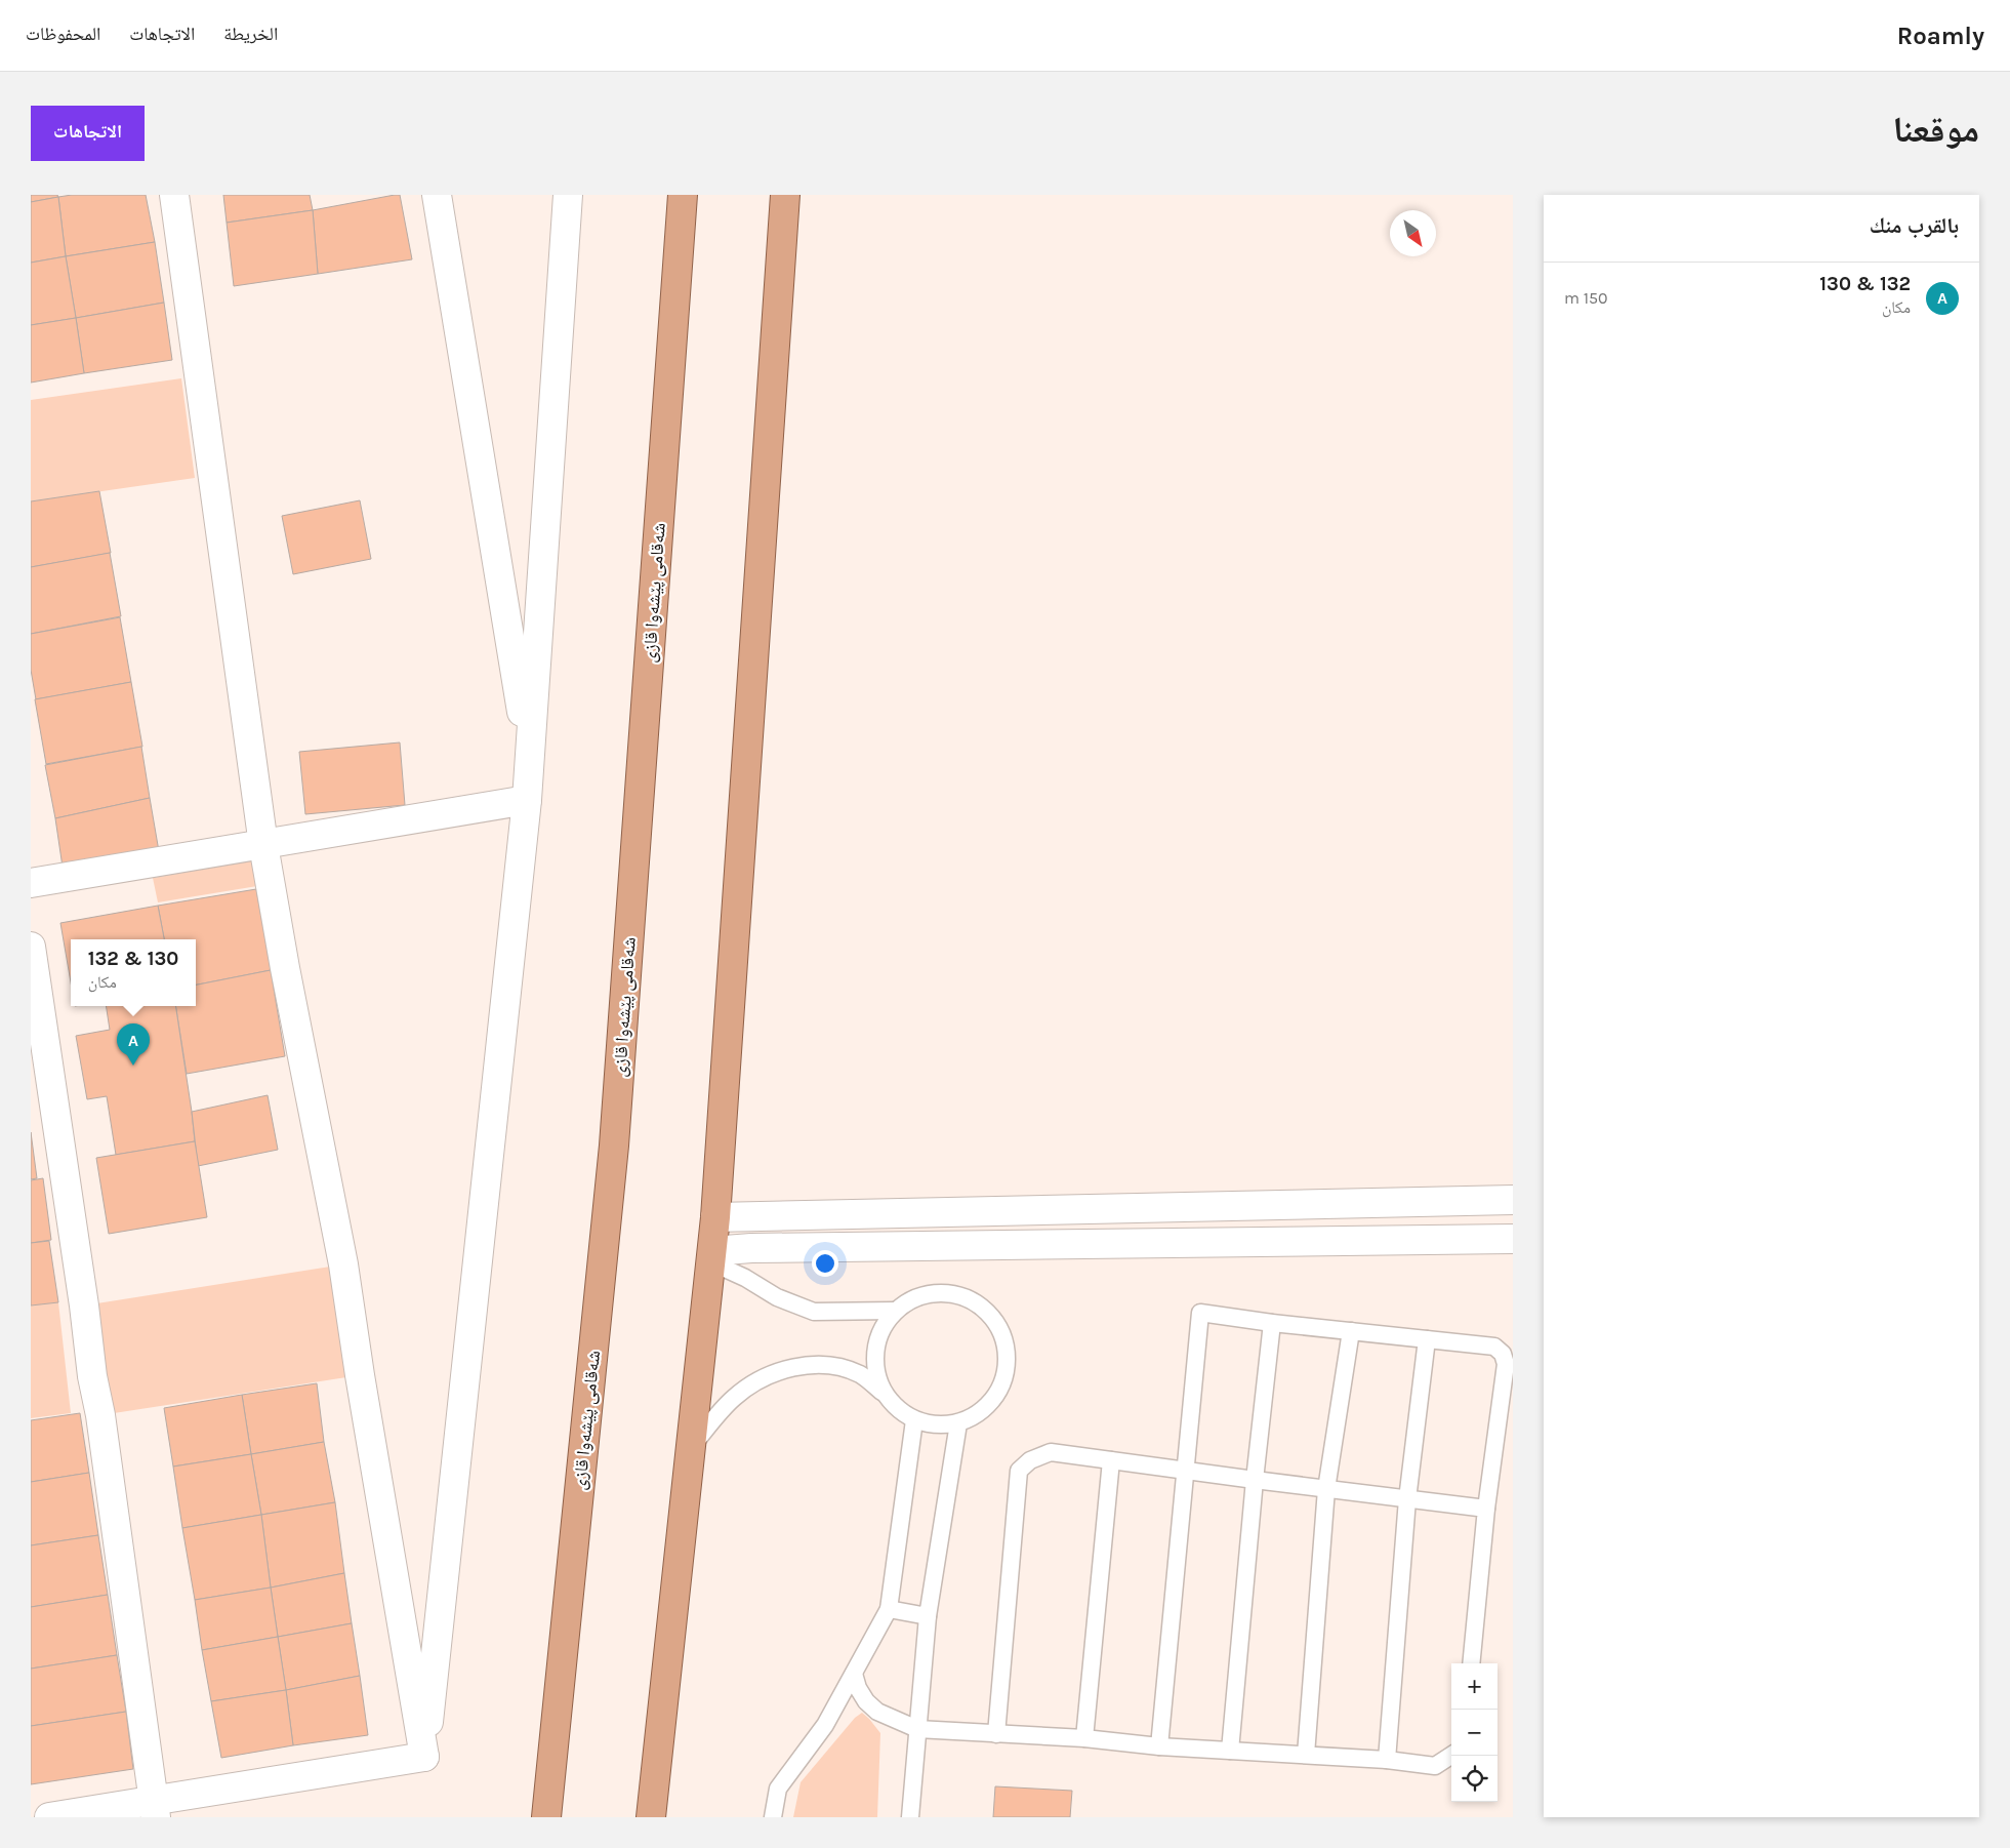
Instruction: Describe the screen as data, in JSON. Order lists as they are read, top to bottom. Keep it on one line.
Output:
{"streets":{"highway":["شەقامی پێشەوا قازی"]},"north":"bottom right","page":{"header":"Roamly","nav":["الخريطة","الاتجاهات","المحفوظات"],"title":"موقعنا","buttons":"الاتجاهات","heading":"بالقرب منك","list":[{"mark":"A","name":"132 & 130","note":"مكان","value":"150 m"}],"popup":["132 & 130","مكان"],"pins":"A","map_buttons":["+","−"]}}
